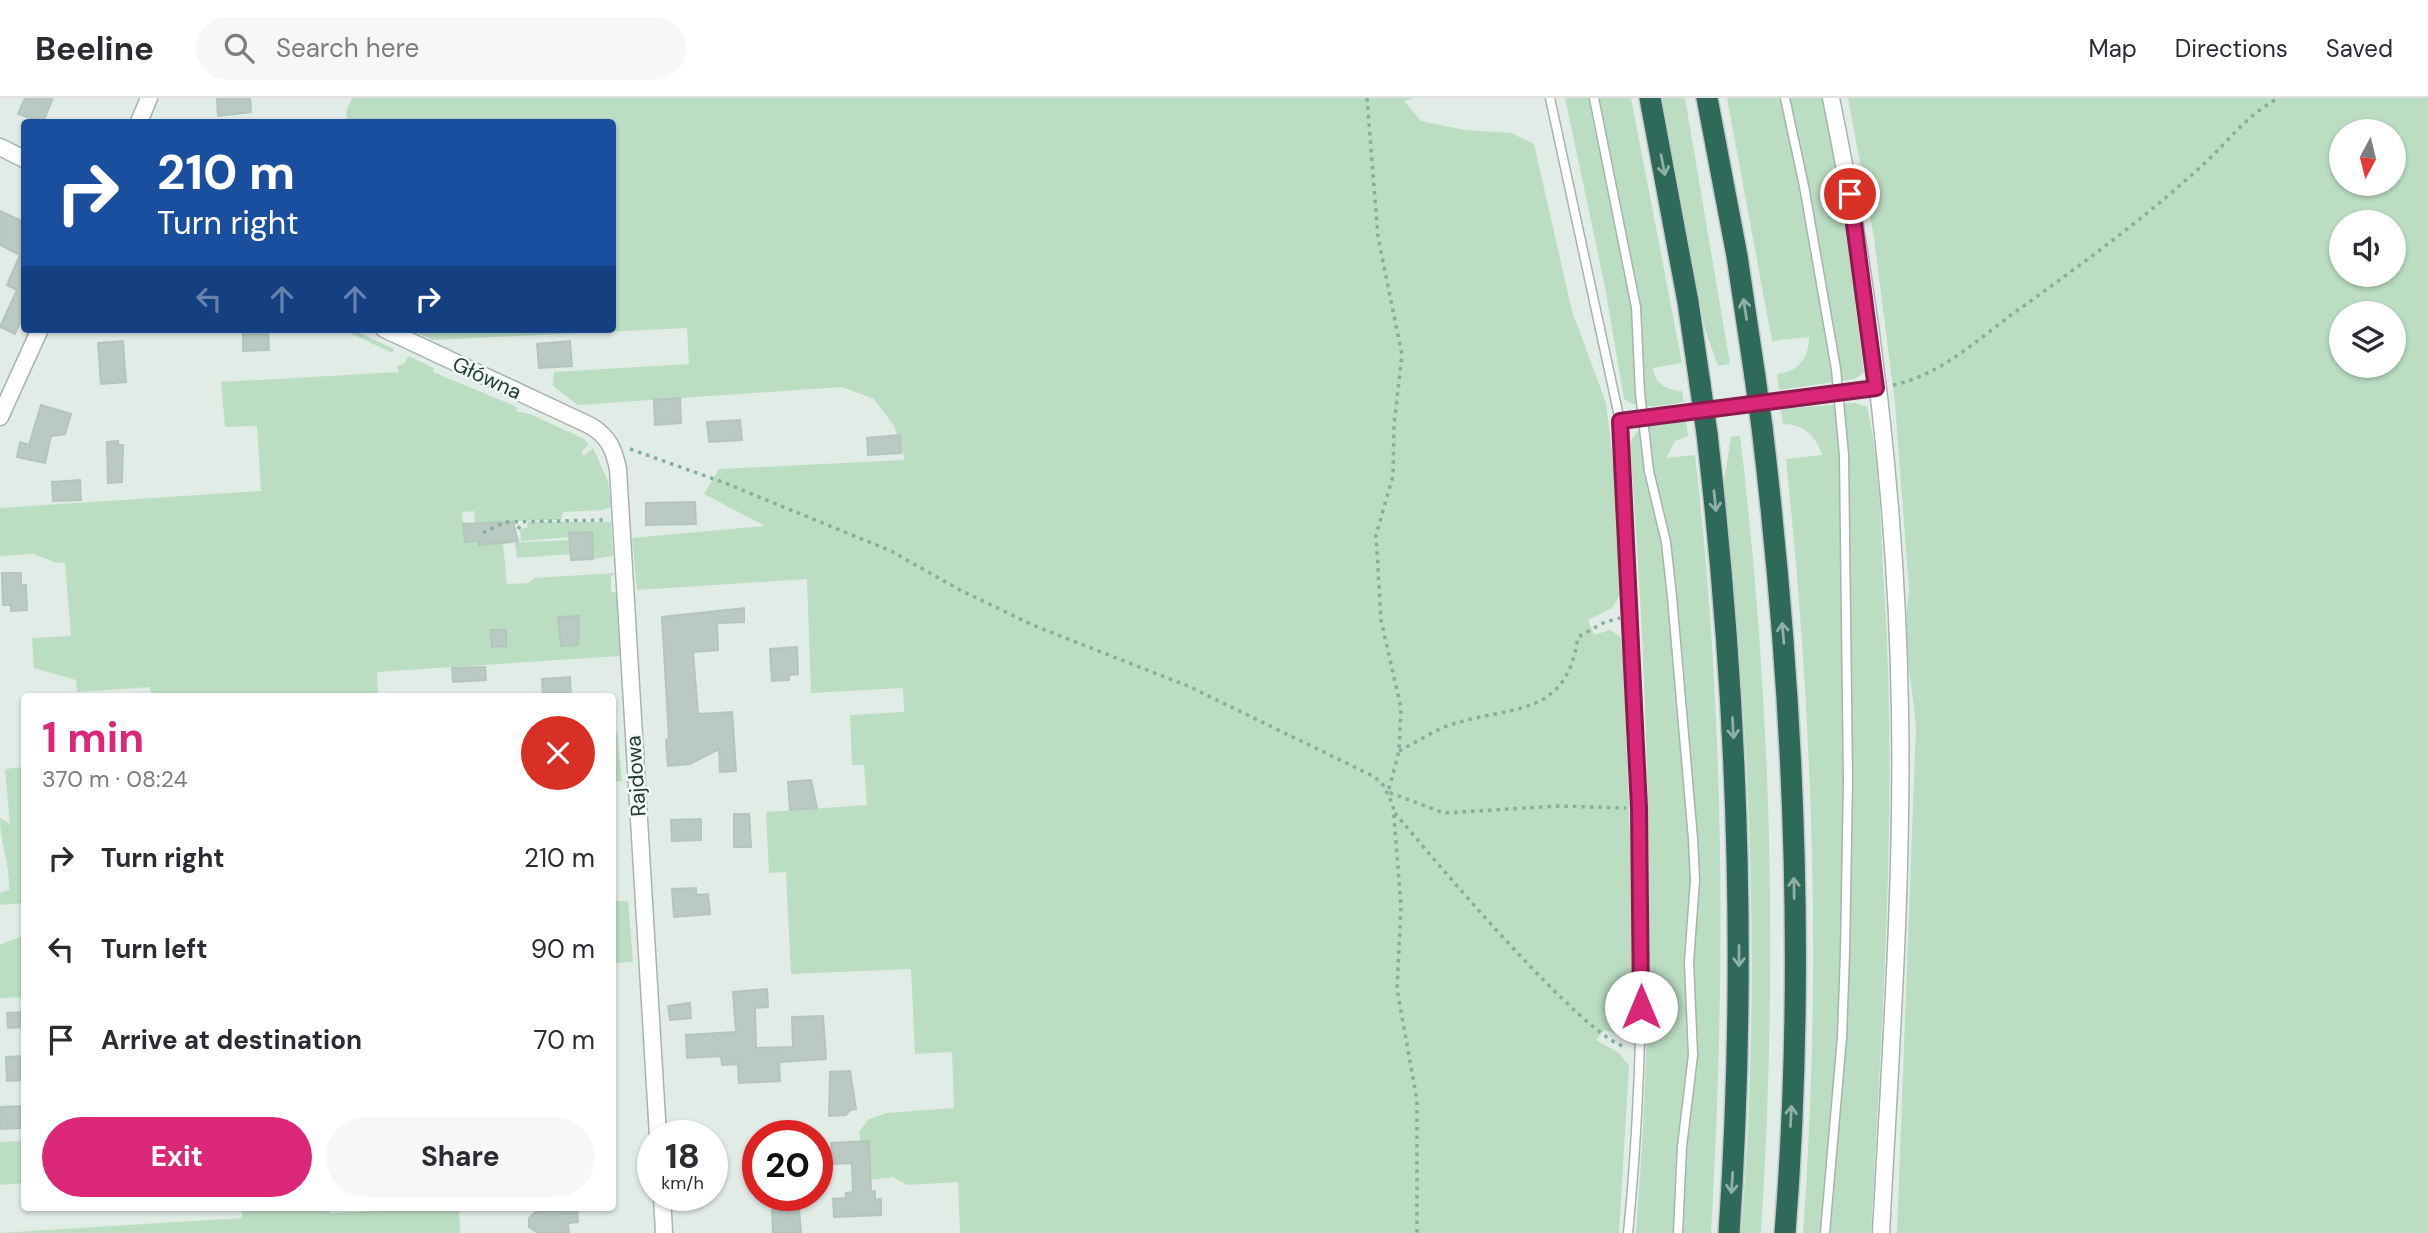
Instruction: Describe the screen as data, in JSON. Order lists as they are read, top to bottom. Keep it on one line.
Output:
{"streets":{"street":["Główna","Rajdowa"]},"crossings":[["Główna","Rajdowa"]],"north":"bottom","page":{"header":"Beeline","search":"Search here","nav":["Map","Directions","Saved"],"turn":["210 m","Turn right"],"heading":["1 min","370 m · 08:24"],"list":[{"name":"Turn right","value":"210 m"},{"name":"Turn left","value":"90 m"},{"name":"Arrive at destination","value":"70 m"}],"buttons":["Exit","Share"],"speed":"18 km/h","limit":"20"}}
